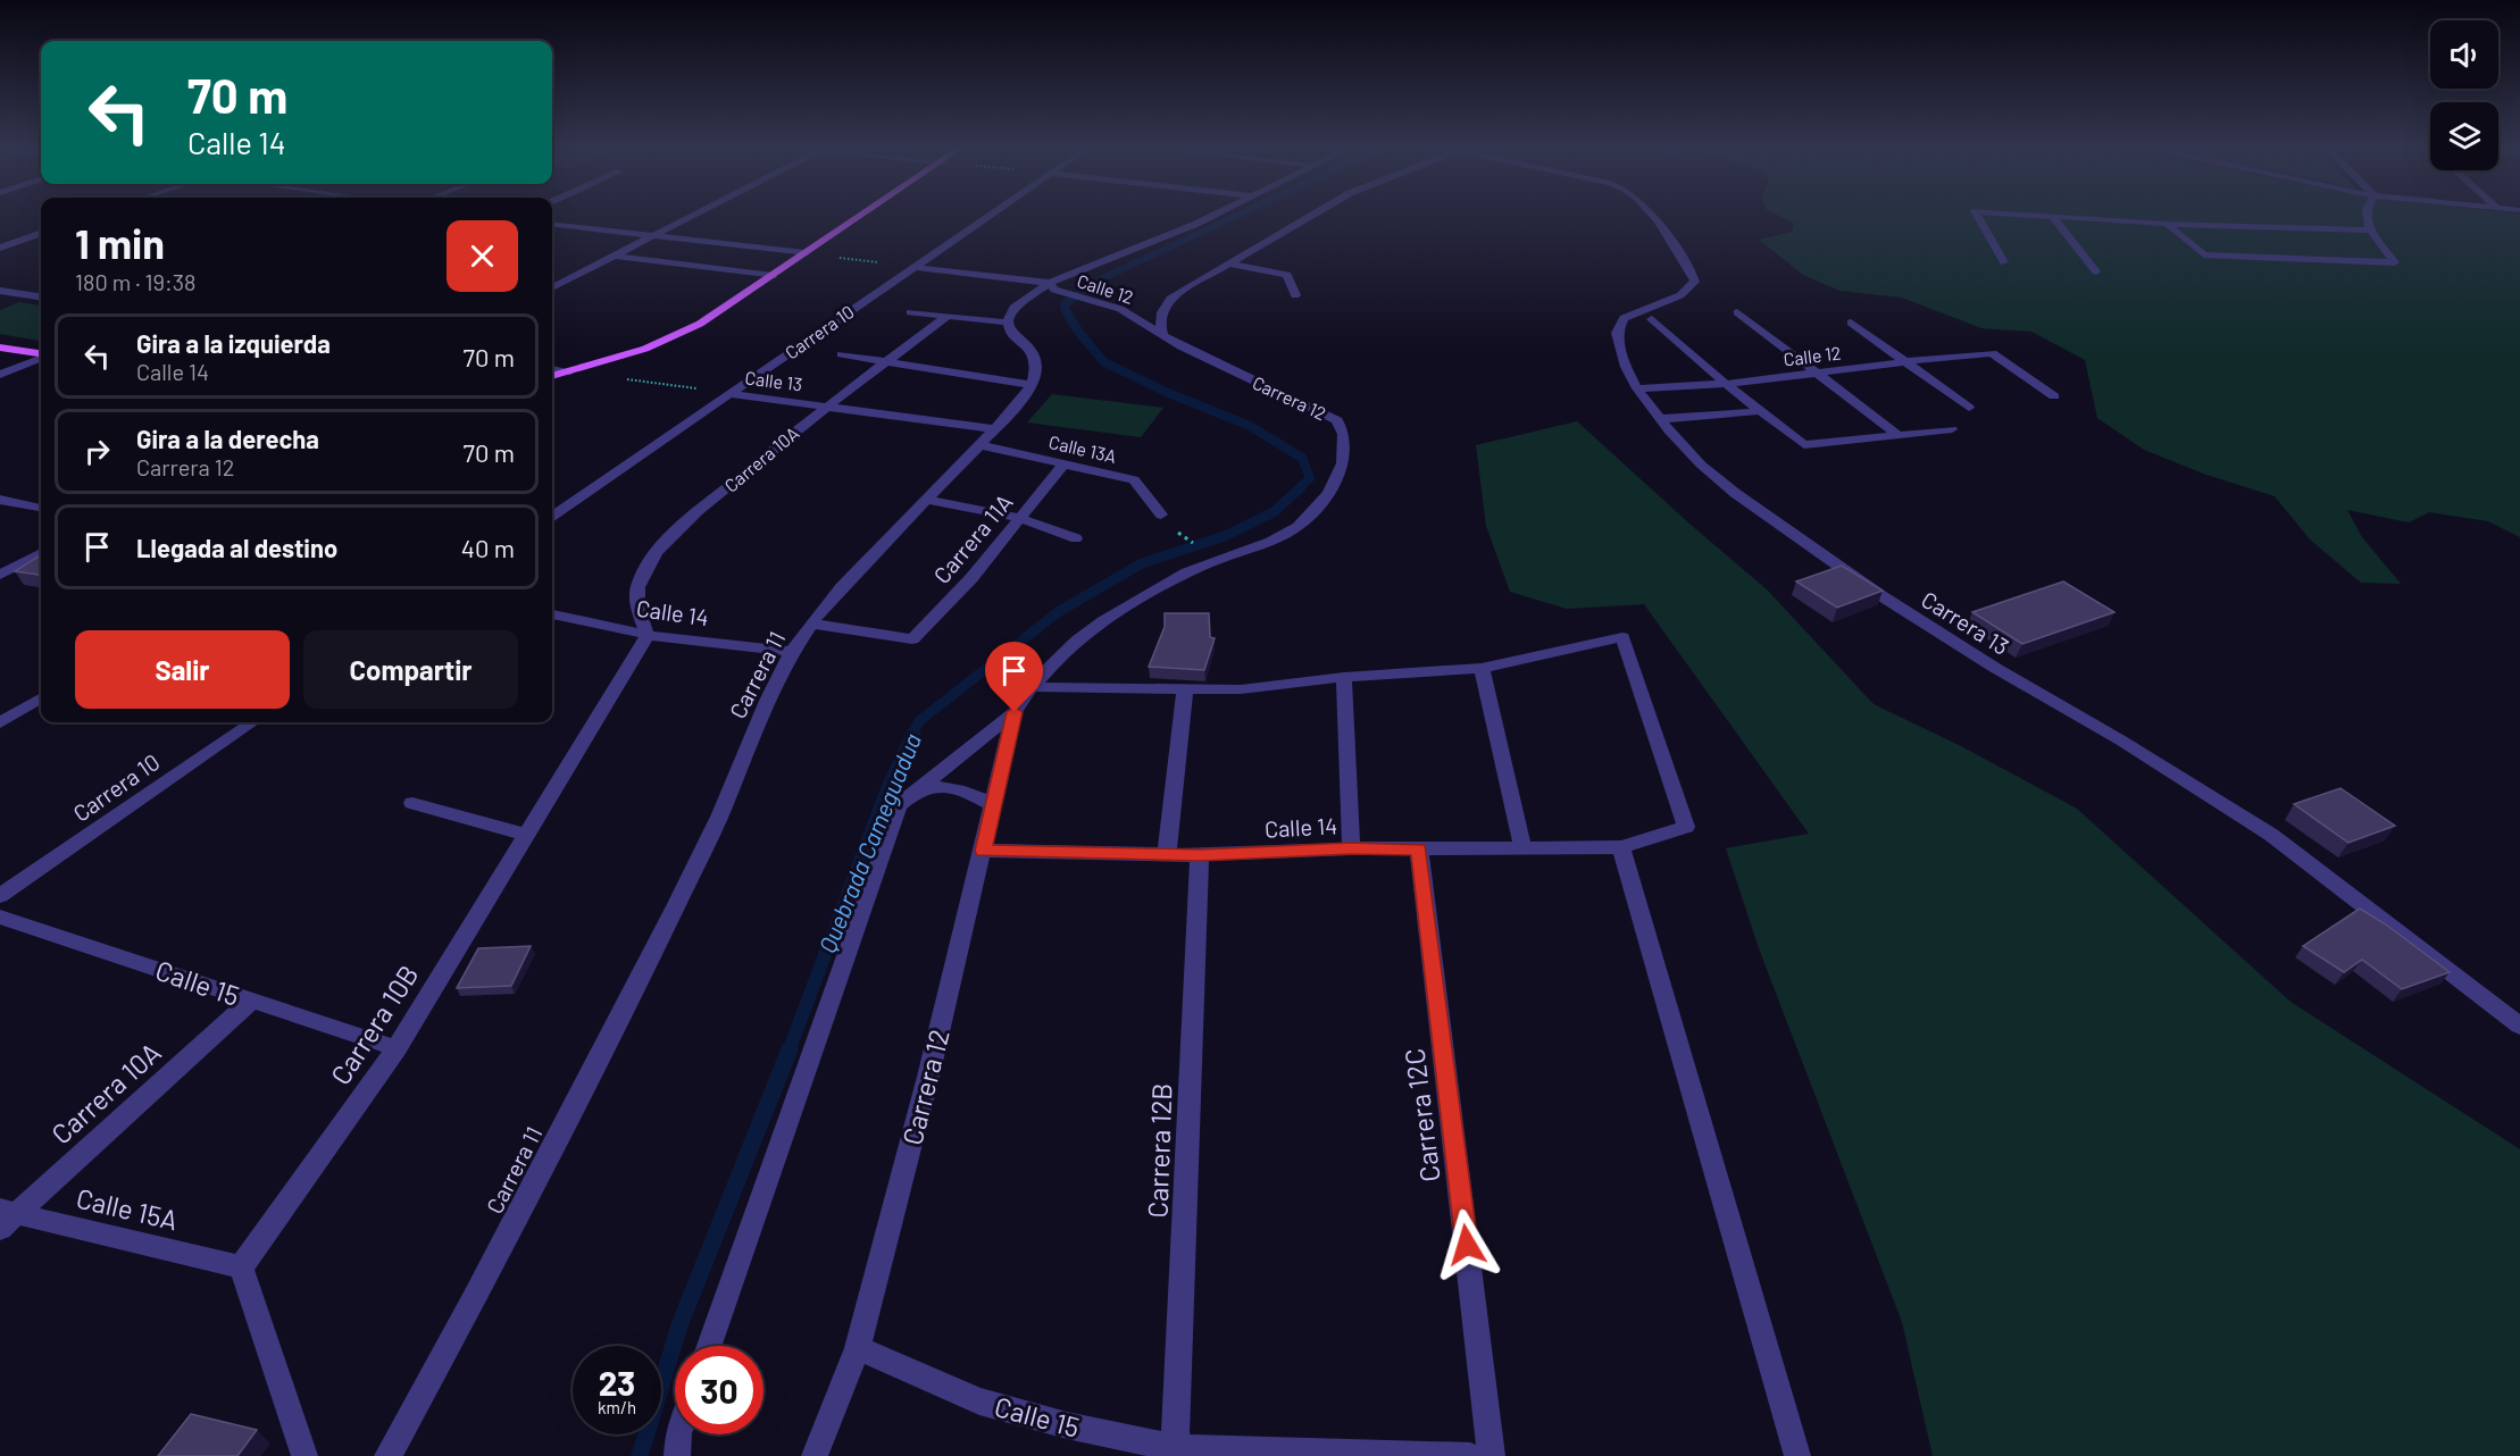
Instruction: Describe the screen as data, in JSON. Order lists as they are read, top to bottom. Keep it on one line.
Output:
{"streets":{"street":["Calle 12","Carrera 10","Calle 13","Carrera 12","Calle 13A","Carrera 10A","Carrera 11A","Calle 14","Carrera 13","Carrera 11","Calle 15","Carrera 10B","Carrera 12C","Carrera 12B","Calle 15A"]},"crossings":[["Calle 12","Carrera 10"],["Calle 12","Carrera 12"],["Calle 12","Carrera 13"],["Carrera 10","Calle 13"],["Calle 13","Carrera 10A"],["Calle 13","Carrera 11"],["Carrera 12","Calle 14"],["Carrera 12","Calle 15"],["Calle 13A","Carrera 11A"],["Calle 13A","Carrera 11"],["Carrera 10A","Calle 14"],["Carrera 10A","Calle 15"],["Carrera 10A","Carrera 10B"],["Carrera 10A","Calle 15A"],["Carrera 11A","Carrera 11"],["Calle 14","Carrera 11"],["Calle 14","Carrera 10B"],["Calle 14","Carrera 12C"],["Calle 14","Carrera 12B"],["Calle 15","Carrera 10B"],["Calle 15","Carrera 12B"],["Carrera 10B","Calle 15A"]],"water":["Quebrada Cameguadua"],"page":{"turn":["70 m","Calle 14"],"heading":["1 min","180 m · 19:38"],"list":[{"name":"Gira a la izquierda","note":"Calle 14","value":"70 m"},{"name":"Gira a la derecha","note":"Carrera 12","value":"70 m"},{"name":"Llegada al destino","value":"40 m"}],"buttons":["Salir","Compartir"],"speed":"23 km/h","limit":"30"}}
